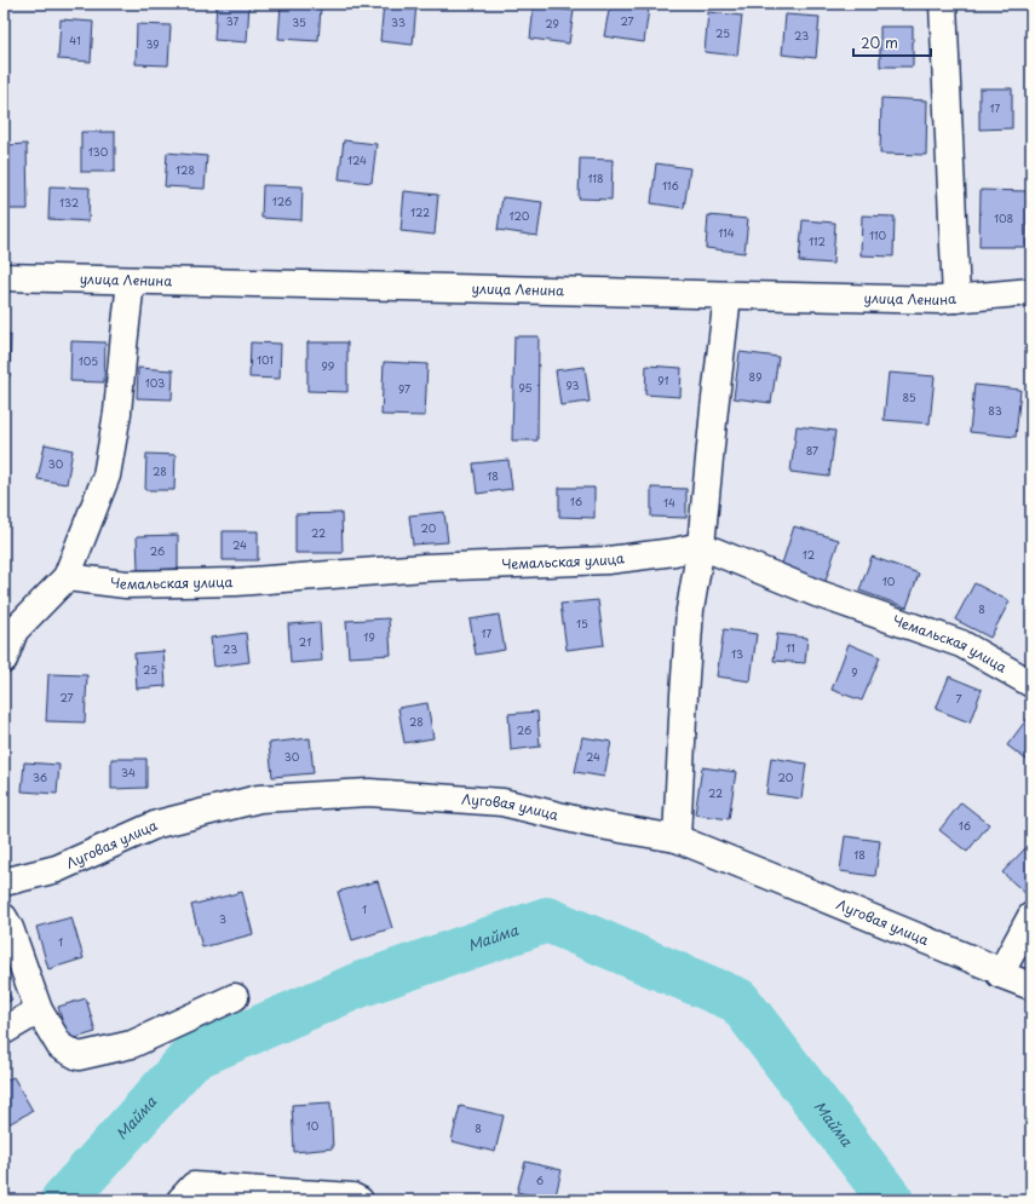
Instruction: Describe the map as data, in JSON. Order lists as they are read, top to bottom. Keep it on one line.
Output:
{"streets":{"street":["улица Ленина","Чемальская улица","Луговая улица"]},"water":["Майма"],"house_numbers":["37","27","35","33","29","25","23","41","39","17","130","124","128","118","116","126","132","122","120","108","114","110","112","101","105","99","89","91","103","93","95","97","85","83","87","30","28","18","16","14","20","22","24","26","12","10","8","15","17","19","21","11","23","13","25","9","27","7","28","26","30","24","34","36","20","22","16","18","1","3","1","10","8","6"],"scale_bar":"20 m"}
